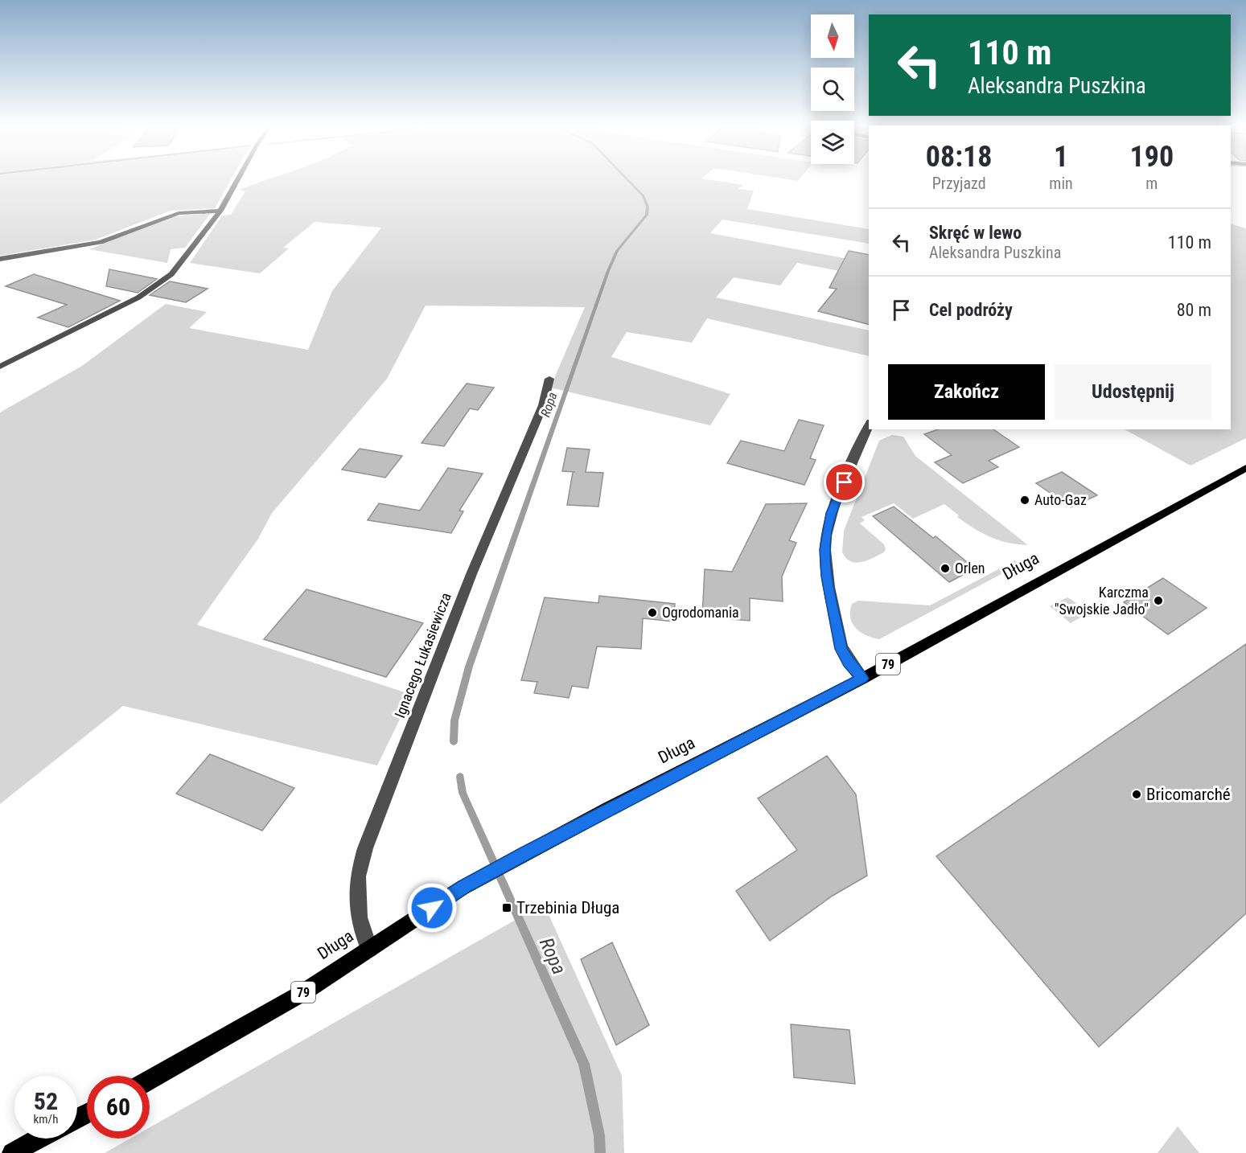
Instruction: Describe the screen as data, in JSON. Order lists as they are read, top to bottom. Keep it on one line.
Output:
{"streets":{"main road":["Długa","79"],"street":["Ignacego Łukasiewicza"]},"crossings":[["Długa","Ignacego Łukasiewicza"]],"water":["Ropa"],"places":{"other":["Auto-Gaz","Orlen","Karczma \"Swojskie Jadło\"","Ogrodomania","Bricomarché"],"transit":["Trzebinia Długa"]},"north":"bottom","page":{"turn":["110 m","Aleksandra Puszkina"],"eta":["08:18","Przyjazd","1","min","190","m"],"list":[{"name":"Skręć w lewo","note":"Aleksandra Puszkina","value":"110 m"},{"name":"Cel podróży","value":"80 m"}],"buttons":["Zakończ","Udostępnij"],"speed":"52 km/h","limit":"60"}}
